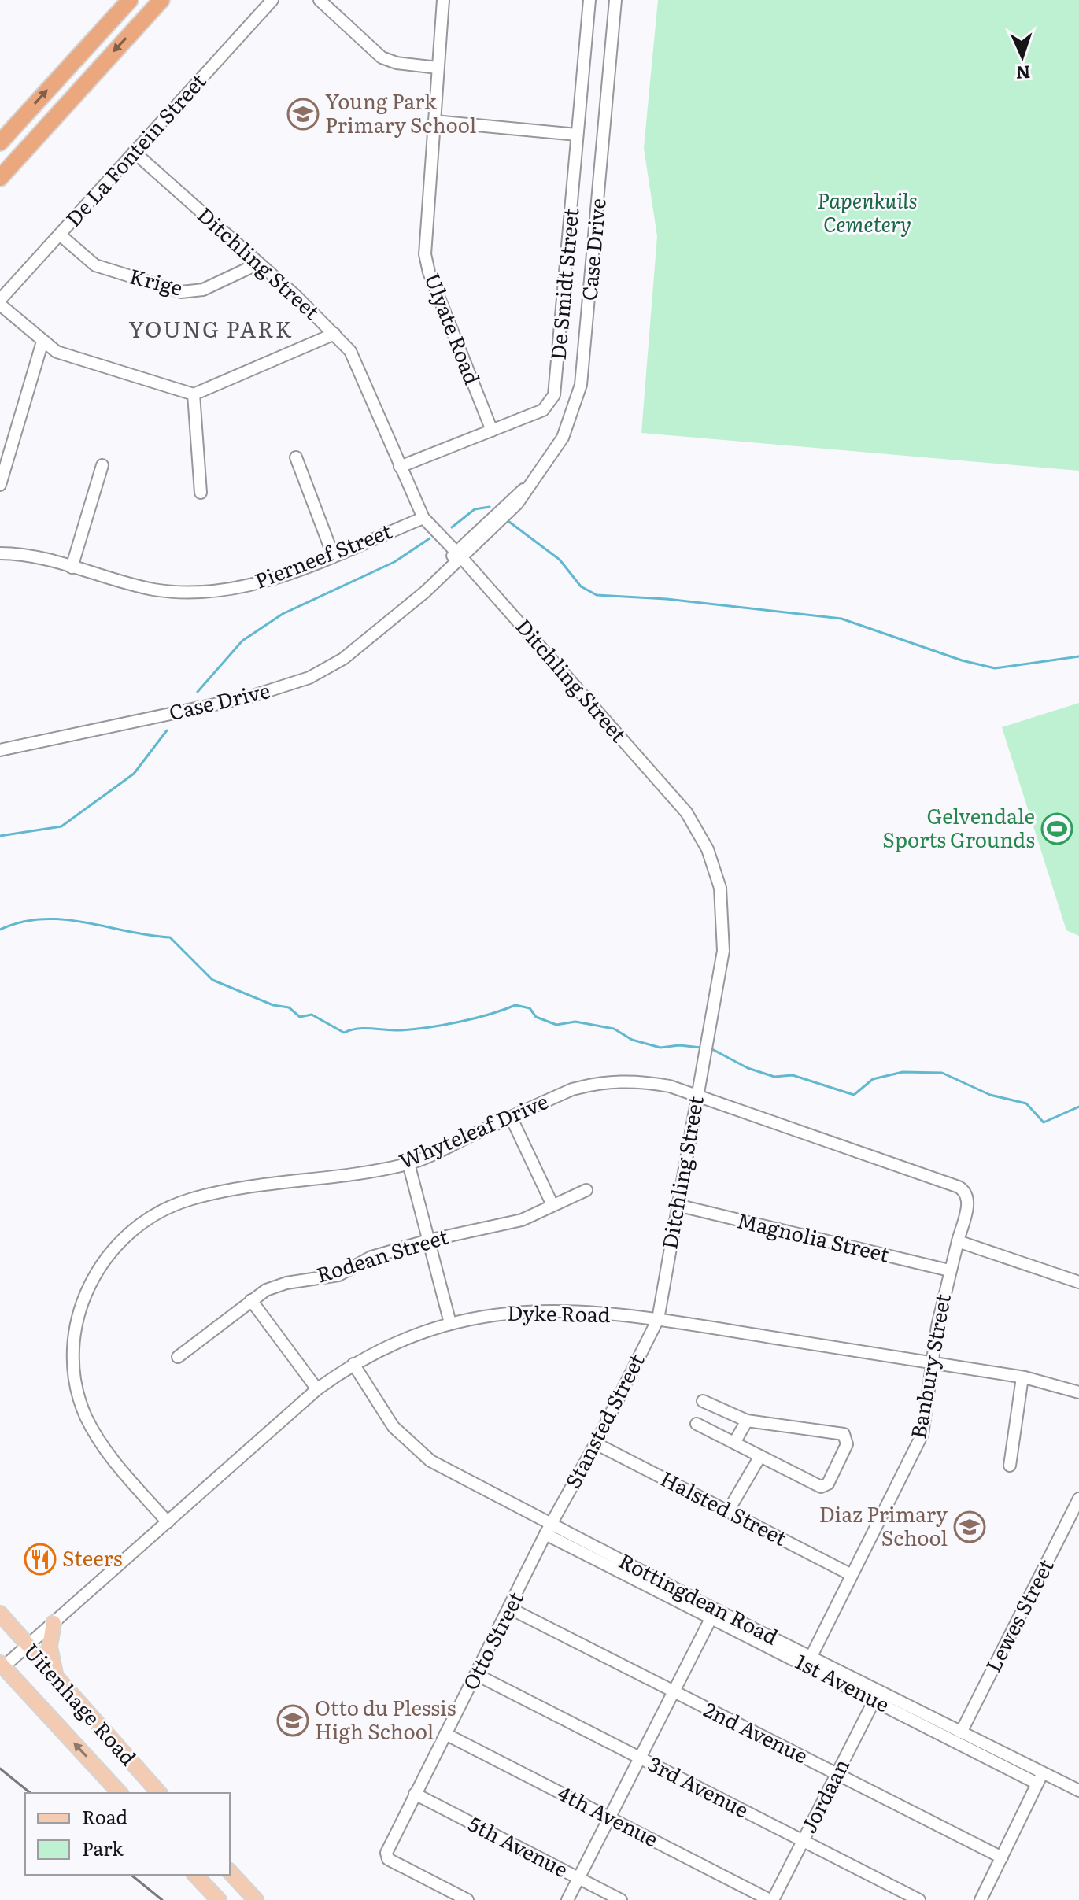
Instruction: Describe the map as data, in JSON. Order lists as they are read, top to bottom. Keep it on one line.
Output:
{"streets":{"main road":["Uitenhage Road"],"street":["De La Fontein Street","Case Drive","Ditchling Street","Krige","De Smidt Street","Ulyate Road","Pierneef Street","Whyteleaf Drive","Magnolia Street","Rodean Street","Dyke Road","Banbury Street","Stansted Street","Halsted Street","Rottingdean Road","Lewes Street","Otto Street","1st Avenue","2nd Avenue","3rd Avenue","Jordaan","4th Avenue","5th Avenue"]},"crossings":[["De La Fontein Street","Ditchling Street"],["De La Fontein Street","Krige"],["Case Drive","Ditchling Street"],["Ditchling Street","Krige"],["Ditchling Street","De Smidt Street"],["Ditchling Street","Pierneef Street"],["Ditchling Street","Whyteleaf Drive"],["Ditchling Street","Magnolia Street"],["Ditchling Street","Dyke Road"],["Ditchling Street","Stansted Street"],["De Smidt Street","Ulyate Road"],["Whyteleaf Drive","Dyke Road"],["Whyteleaf Drive","Banbury Street"],["Magnolia Street","Banbury Street"],["Dyke Road","Banbury Street"],["Dyke Road","Stansted Street"],["Dyke Road","Rottingdean Road"],["Dyke Road","Uitenhage Road"],["Banbury Street","Halsted Street"],["Banbury Street","Rottingdean Road"],["Stansted Street","Halsted Street"],["Stansted Street","Rottingdean Road"],["Stansted Street","Otto Street"],["Rottingdean Road","Lewes Street"],["Rottingdean Road","Otto Street"],["Rottingdean Road","1st Avenue"],["Rottingdean Road","Jordaan"],["Otto Street","1st Avenue"],["Otto Street","2nd Avenue"],["Otto Street","3rd Avenue"],["Otto Street","4th Avenue"],["Otto Street","5th Avenue"],["1st Avenue","Jordaan"],["2nd Avenue","Jordaan"],["3rd Avenue","Jordaan"],["Jordaan","4th Avenue"]],"districts":["YOUNG PARK"],"parks":["Papenkuils Cemetery"],"places":{"school or university":["Young Park Primary School","Diaz Primary School","Otto du Plessis High School"],"sports":["Gelvendale Sports Grounds"],"restaurant":["Steers"]},"legend":["Road","Park"],"north":"bottom"}
